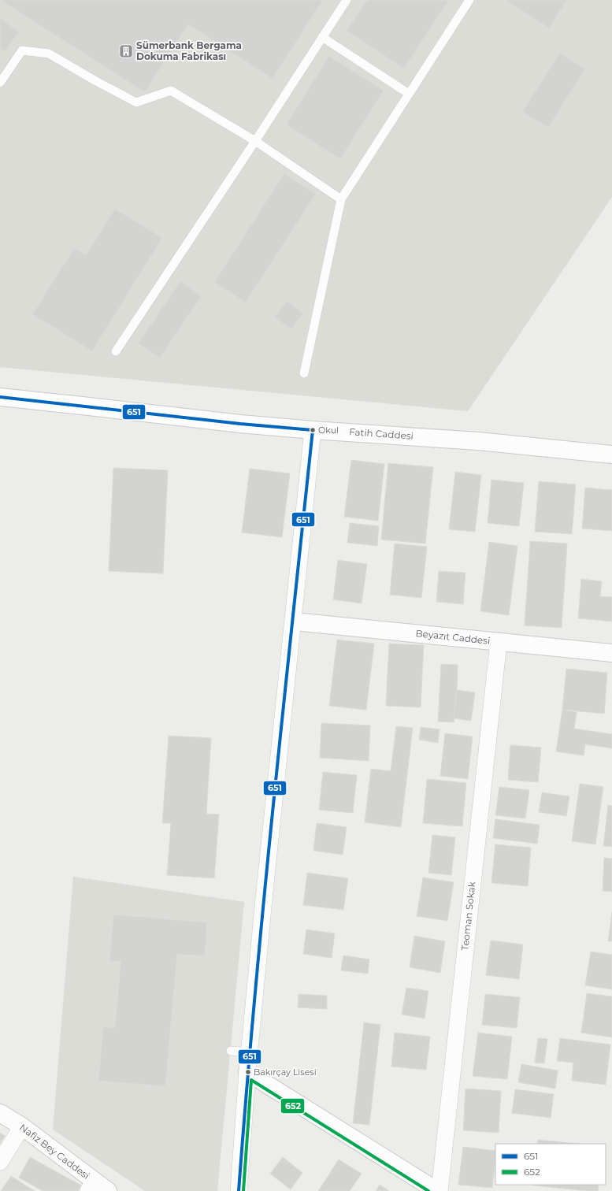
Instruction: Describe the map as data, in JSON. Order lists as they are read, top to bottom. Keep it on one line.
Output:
{"streets":{"street":["Fatih Caddesi","Beyazıt Caddesi","Teoman Sokak","Nafiz Bey Caddesi"]},"crossings":[["Beyazıt Caddesi","Teoman Sokak"]],"places":{"building":["Sümerbank Bergama Dokuma Fabrikası"],"other":["Okul","Bakırçay Lisesi"]},"lines":["transit line 651","transit line 652"],"legend":["651","652"]}
